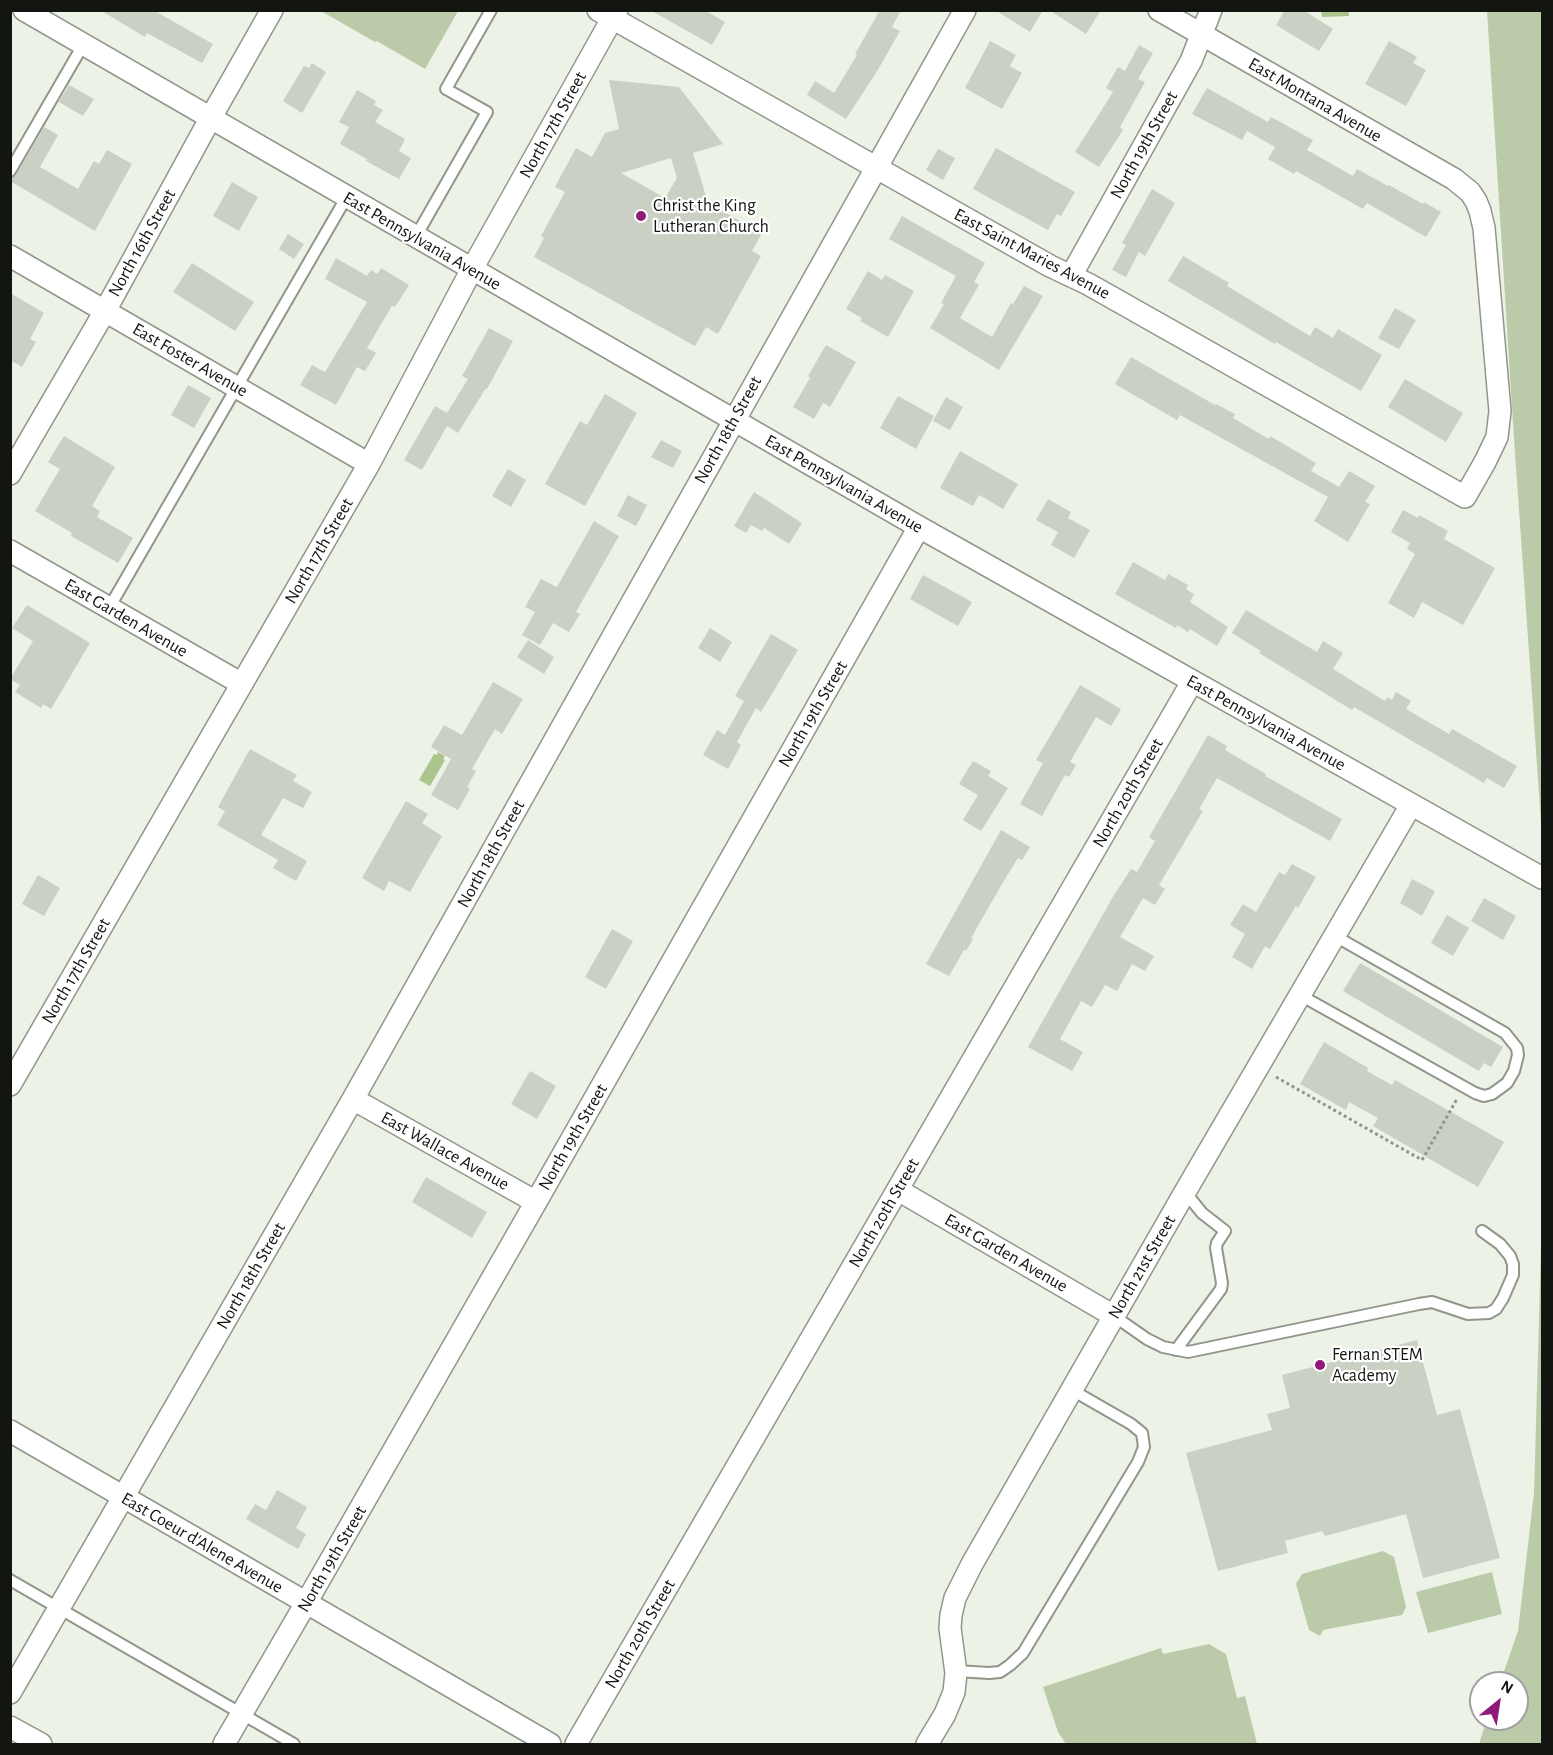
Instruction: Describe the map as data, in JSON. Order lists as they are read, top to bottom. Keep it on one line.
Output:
{"streets":{"street":["East Montana Avenue","North 17th Street","North 19th Street","East Pennsylvania Avenue","North 16th Street","East Saint Maries Avenue","East Foster Avenue","North 18th Street","East Garden Avenue","North 20th Street","East Wallace Avenue","North 21st Street","East Coeur d'Alene Avenue"]},"crossings":[["East Montana Avenue","North 19th Street"],["East Montana Avenue","East Saint Maries Avenue"],["North 17th Street","East Pennsylvania Avenue"],["North 17th Street","East Saint Maries Avenue"],["North 17th Street","East Foster Avenue"],["North 17th Street","East Garden Avenue"],["North 19th Street","East Pennsylvania Avenue"],["North 19th Street","East Saint Maries Avenue"],["North 19th Street","East Wallace Avenue"],["North 19th Street","East Coeur d'Alene Avenue"],["East Pennsylvania Avenue","North 16th Street"],["East Pennsylvania Avenue","North 18th Street"],["East Pennsylvania Avenue","North 20th Street"],["East Pennsylvania Avenue","North 21st Street"],["North 16th Street","East Foster Avenue"],["East Saint Maries Avenue","North 18th Street"],["North 18th Street","East Wallace Avenue"],["North 18th Street","East Coeur d'Alene Avenue"],["East Garden Avenue","North 20th Street"],["East Garden Avenue","North 21st Street"]],"places":["Christ the King Lutheran Church","Fernan STEM Academy"],"north":"top right"}
